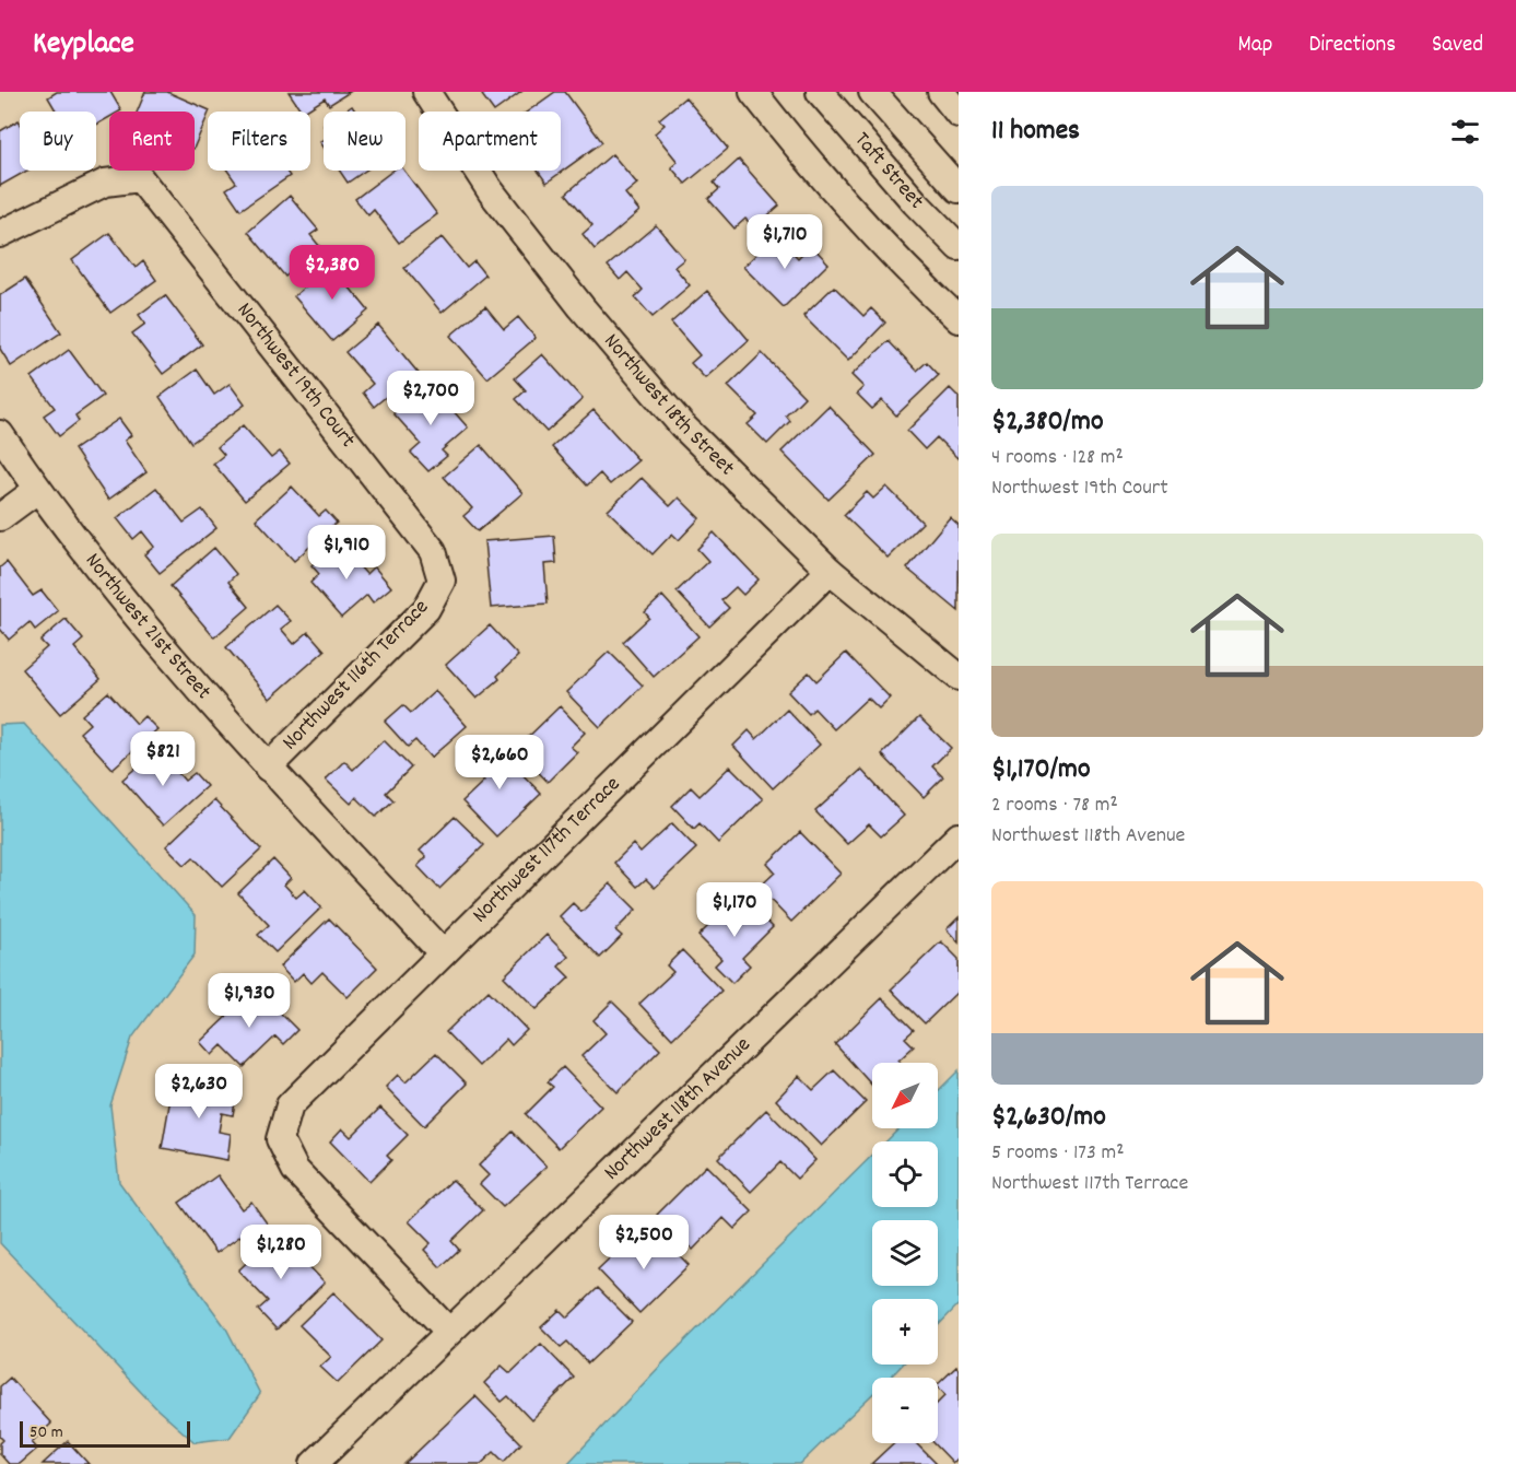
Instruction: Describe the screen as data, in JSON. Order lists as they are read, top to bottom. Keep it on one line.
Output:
{"streets":{"street":["Taft Street","Northwest 19th Court","Northwest 18th Street","Northwest 21st Street","Northwest 116th Terrace","Northwest 117th Terrace","Northwest 118th Avenue"]},"crossings":[["Northwest 19th Court","Northwest 116th Terrace"],["Northwest 18th Street","Northwest 117th Terrace"],["Northwest 21st Street","Northwest 116th Terrace"],["Northwest 21st Street","Northwest 117th Terrace"],["Northwest 117th Terrace","Northwest 118th Avenue"]],"scale_bar":"50 m","north":"bottom left","page":{"header":"Keyplace","nav":["Map","Directions","Saved"],"heading":"11 homes","chip":["Buy","Rent","Filters","New","Apartment"],"list":[{"name":"$2,380/mo","note":"4 rooms · 128 m² · Northwest 19th Court"},{"name":"$1,170/mo","note":"2 rooms · 78 m² · Northwest 118th Avenue"},{"name":"$2,630/mo","note":"5 rooms · 173 m² · Northwest 117th Terrace"}],"price":["$1,710","$2,380","$2,700","$1,910","$821","$2,660","$1,170","$1,930","$2,630","$2,500","$1,280"],"map_buttons":["+","−"],"scale":"50 m"}}
